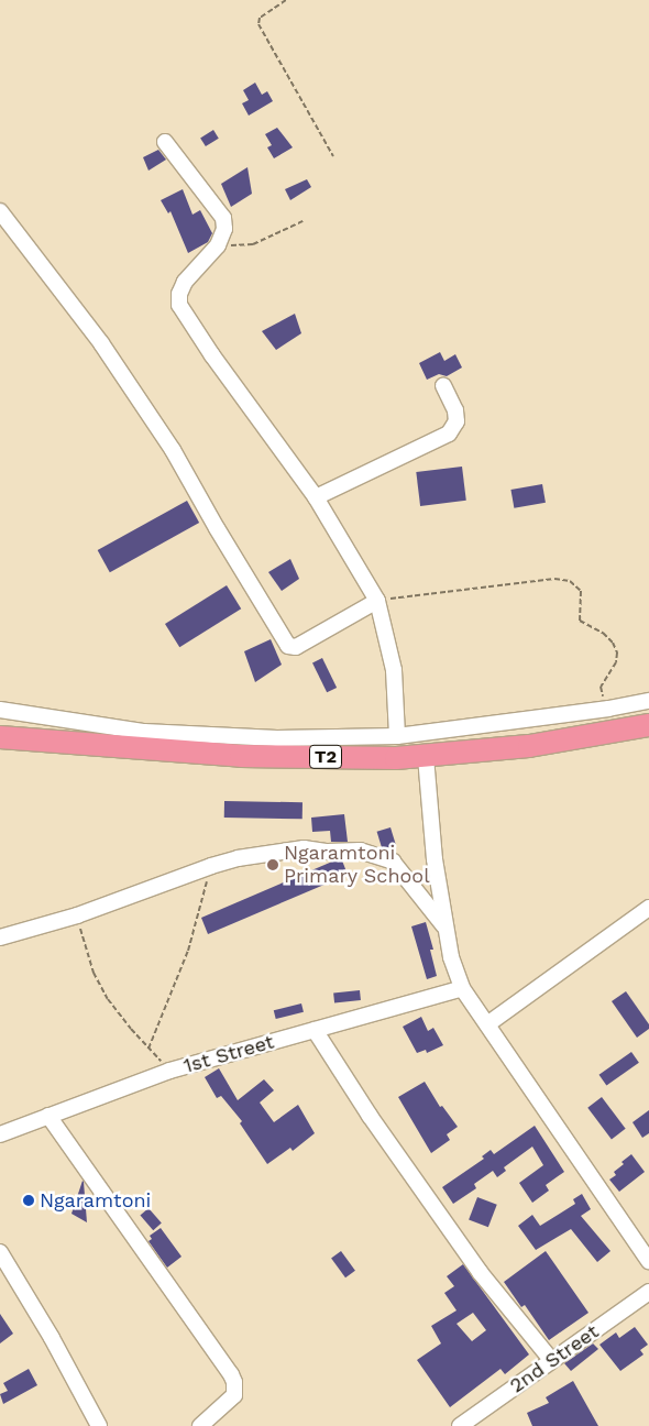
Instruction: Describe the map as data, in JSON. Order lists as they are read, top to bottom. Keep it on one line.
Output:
{"streets":{"highway":["T2"],"street":["1st Street","2nd Street"]},"places":["Ngaramtoni Primary School","Ngaramtoni"]}
